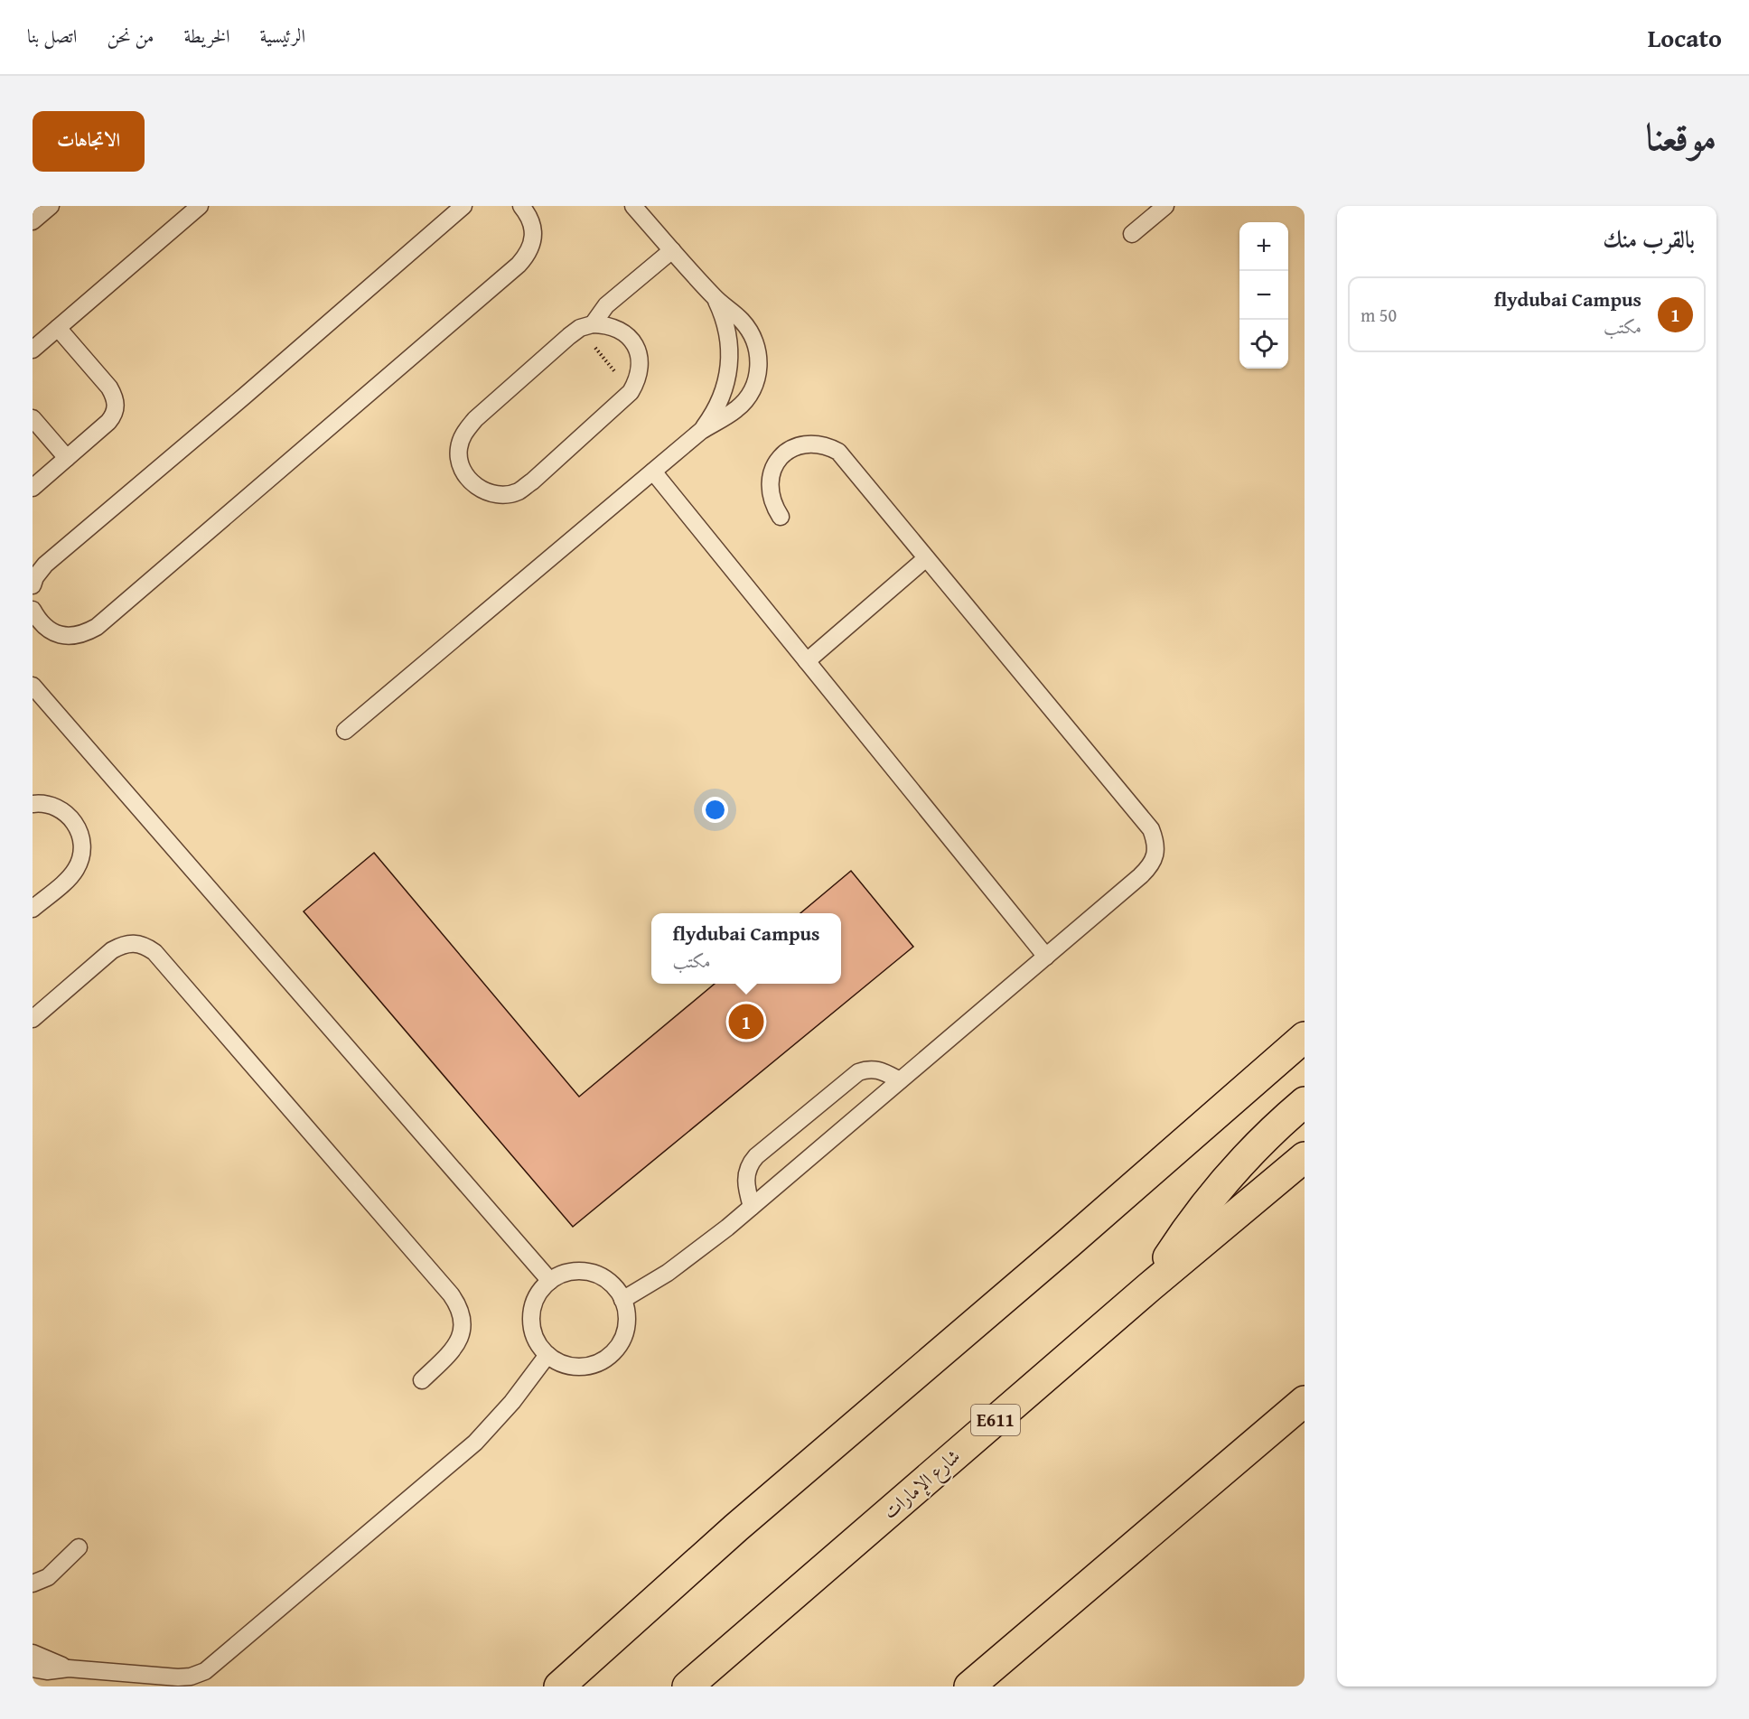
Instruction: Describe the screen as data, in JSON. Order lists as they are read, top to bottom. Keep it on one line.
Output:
{"streets":{"highway":["E611","شارع الإمارات"]},"page":{"header":"Locato","nav":["الرئيسية","الخريطة","من نحن","اتصل بنا"],"title":"موقعنا","buttons":"الاتجاهات","heading":"بالقرب منك","map_buttons":["+","−"],"list":[{"mark":"1","name":"flydubai Campus","note":"مكتب","value":"50 m"}],"popup":["flydubai Campus","مكتب"],"pins":"1"}}
